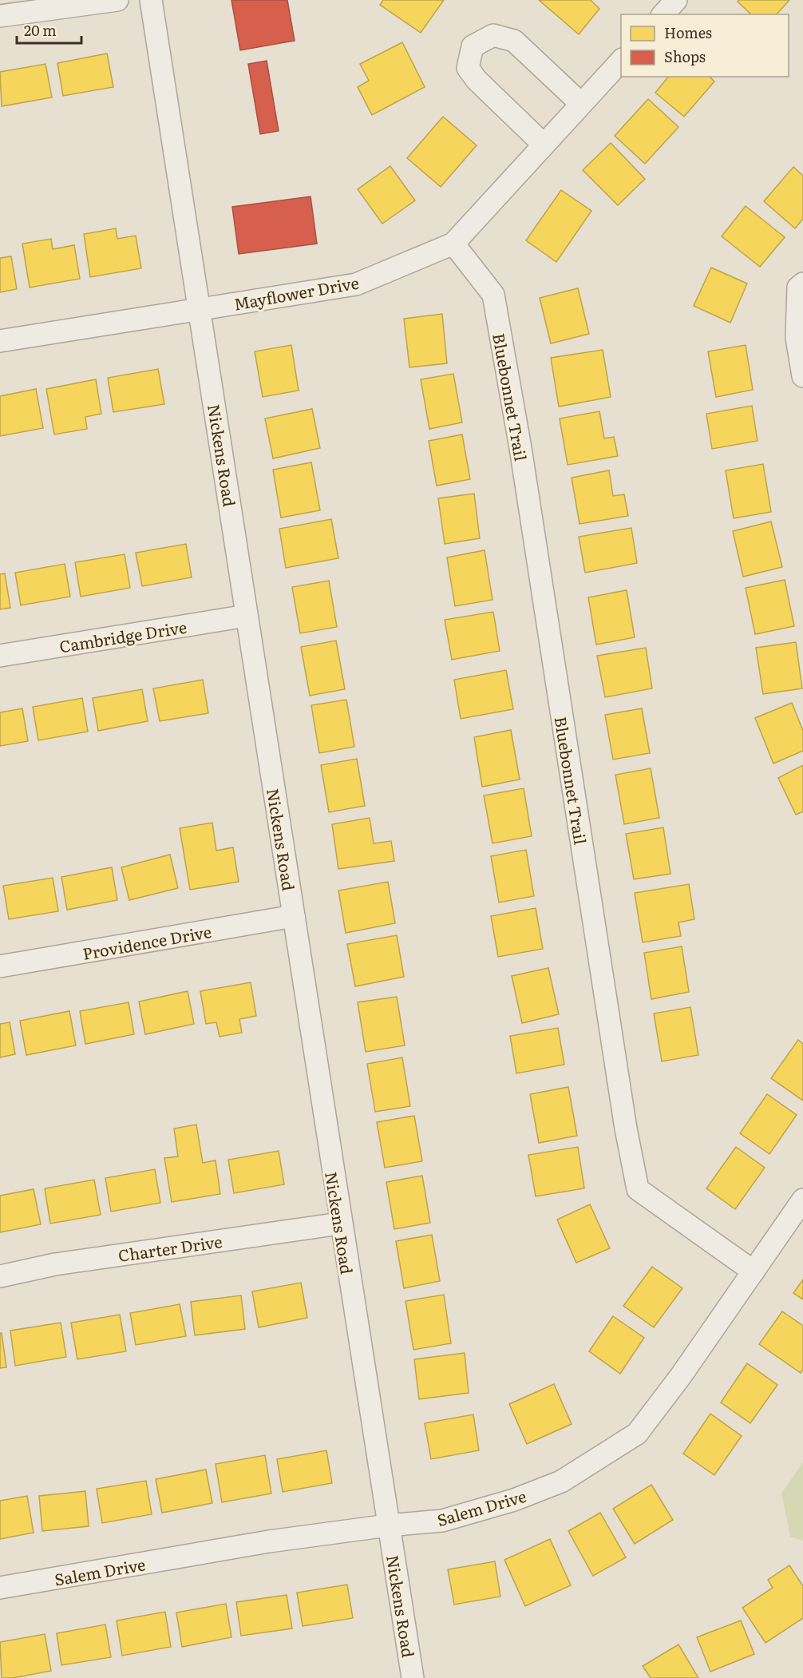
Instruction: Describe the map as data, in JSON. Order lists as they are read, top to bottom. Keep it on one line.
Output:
{"streets":{"street":["Mayflower Drive","Bluebonnet Trail","Nickens Road","Cambridge Drive","Providence Drive","Charter Drive","Salem Drive"]},"crossings":[["Mayflower Drive","Bluebonnet Trail"],["Mayflower Drive","Nickens Road"],["Bluebonnet Trail","Salem Drive"],["Nickens Road","Cambridge Drive"],["Nickens Road","Providence Drive"],["Nickens Road","Charter Drive"],["Nickens Road","Salem Drive"]],"legend":["Homes","Shops"],"scale_bar":"20 m"}
